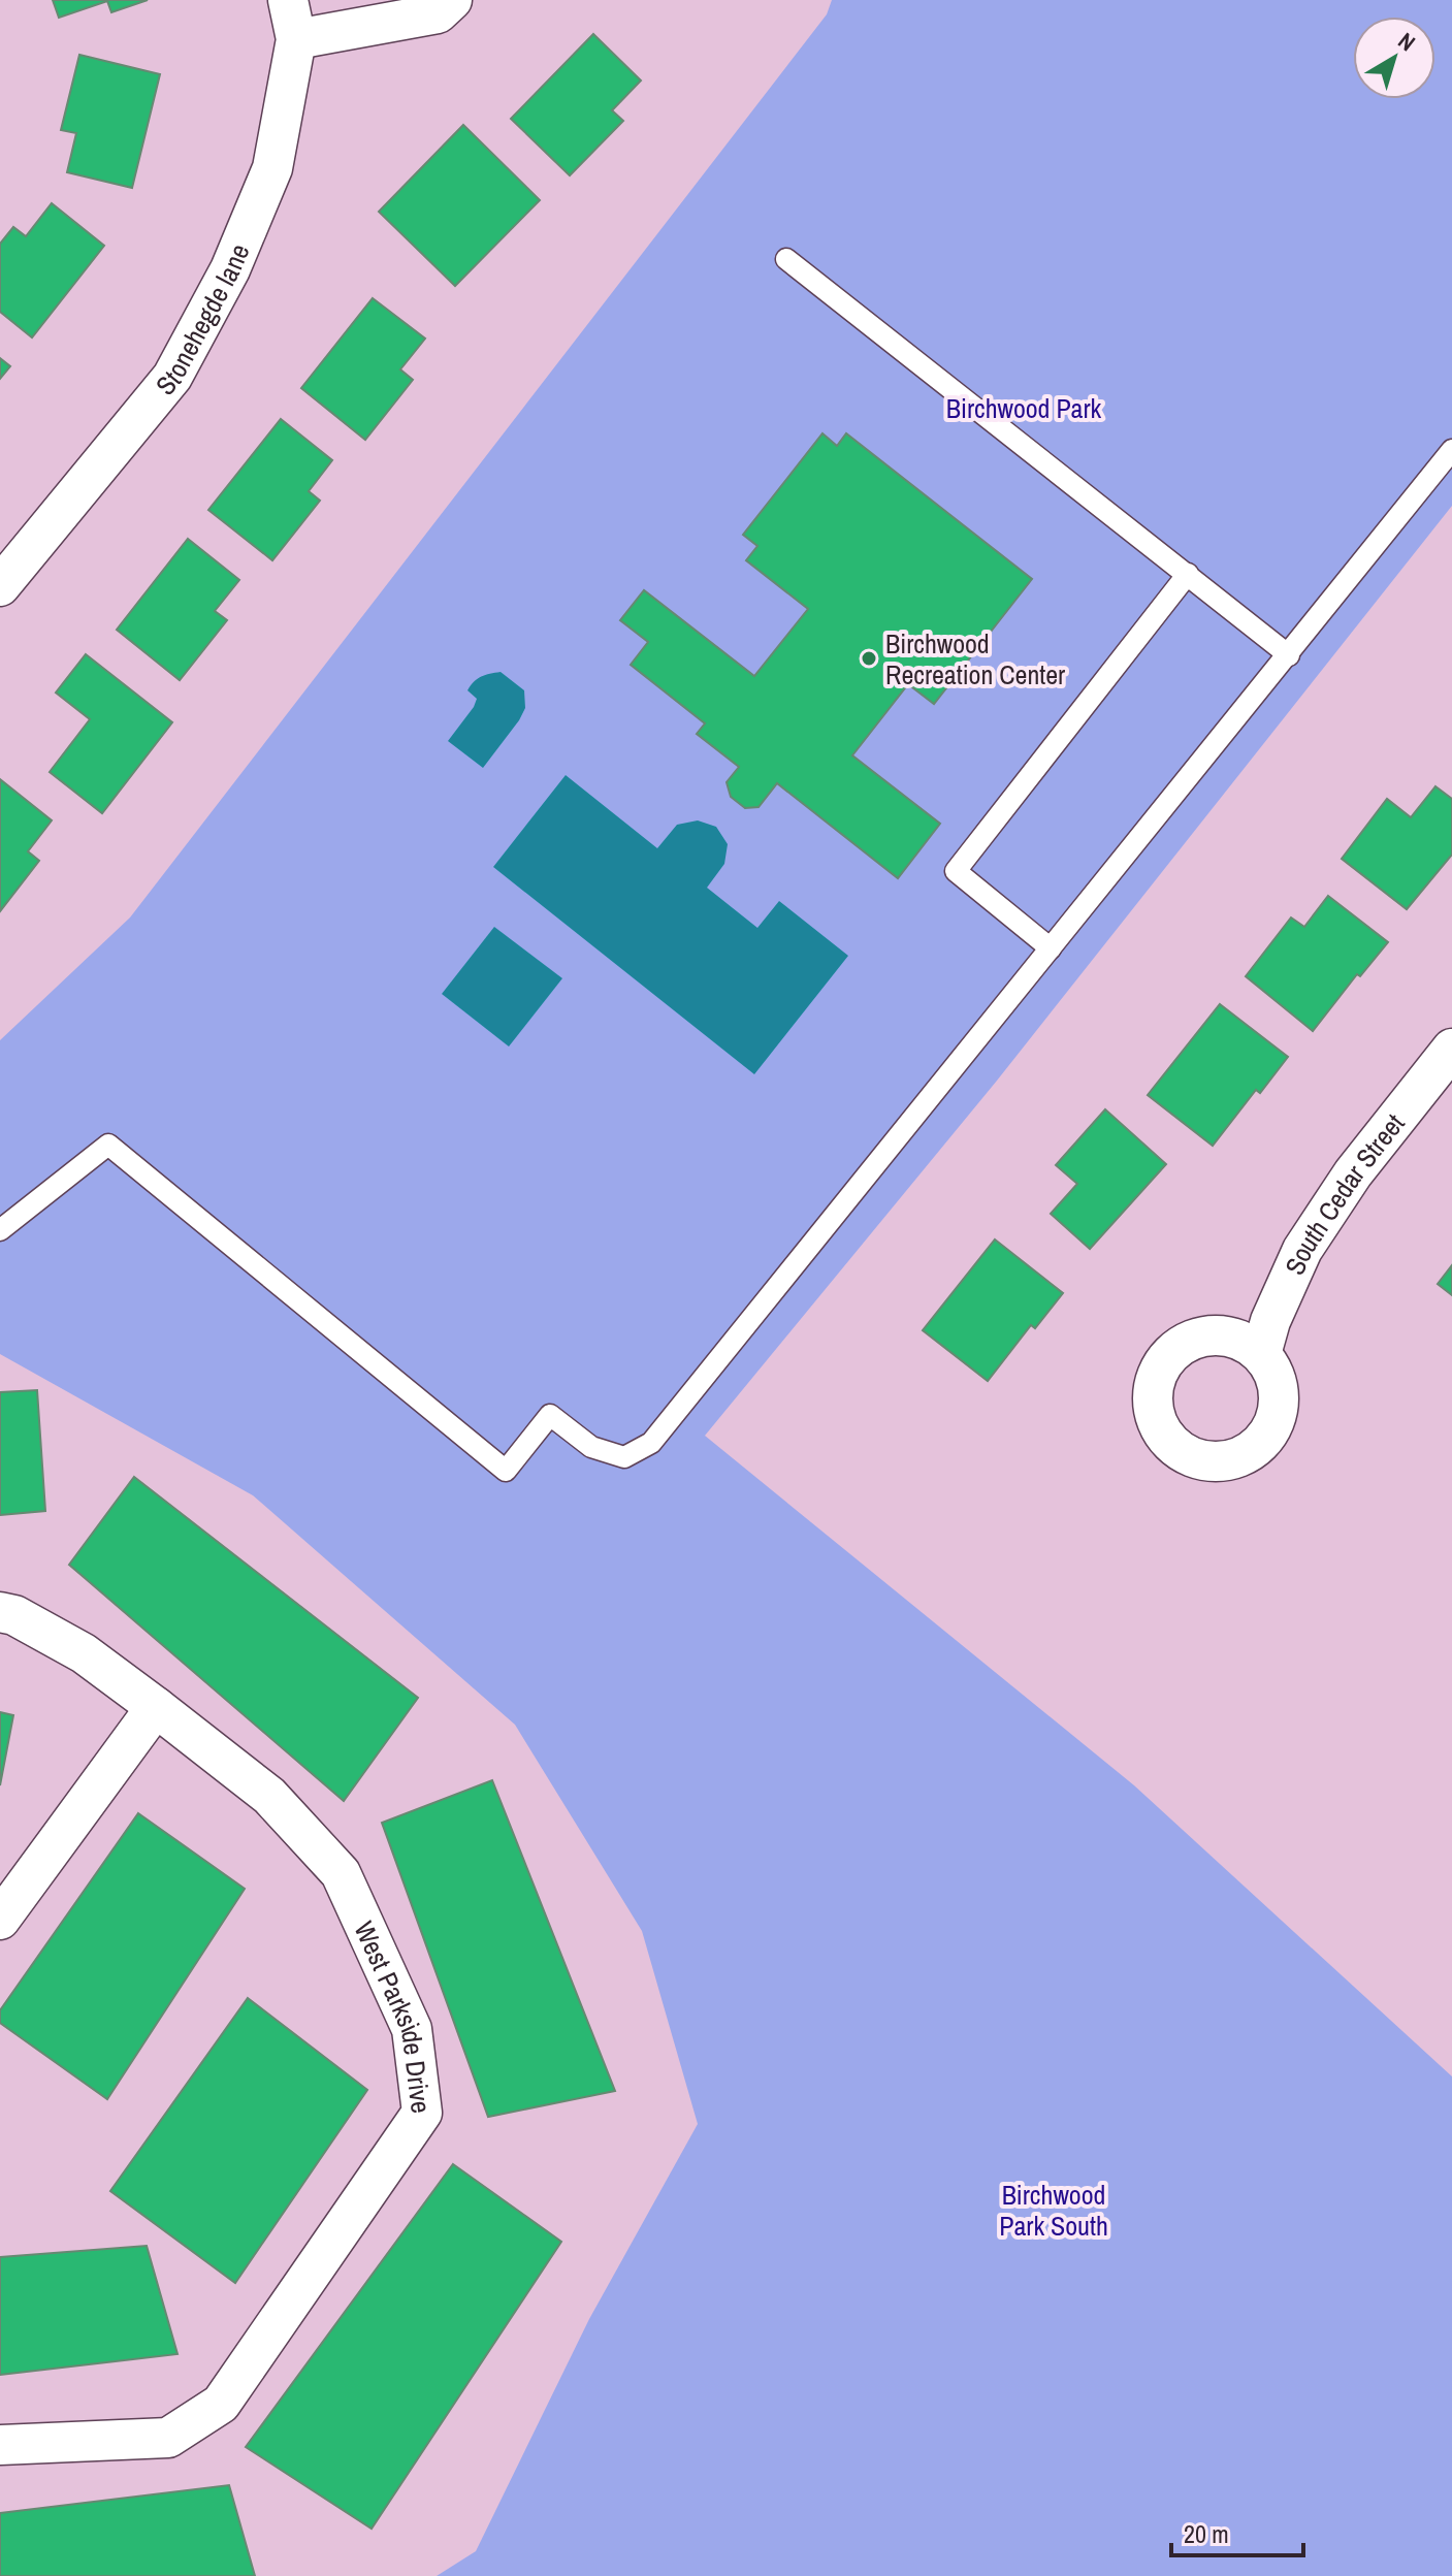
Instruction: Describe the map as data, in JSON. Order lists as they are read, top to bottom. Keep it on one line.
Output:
{"streets":{"street":["Stonehegde lane","South Cedar Street","West Parkside Drive"]},"parks":["Birchwood Park","Birchwood Park South"],"places":["Birchwood Recreation Center"],"scale_bar":"20 m","north":"top right"}
